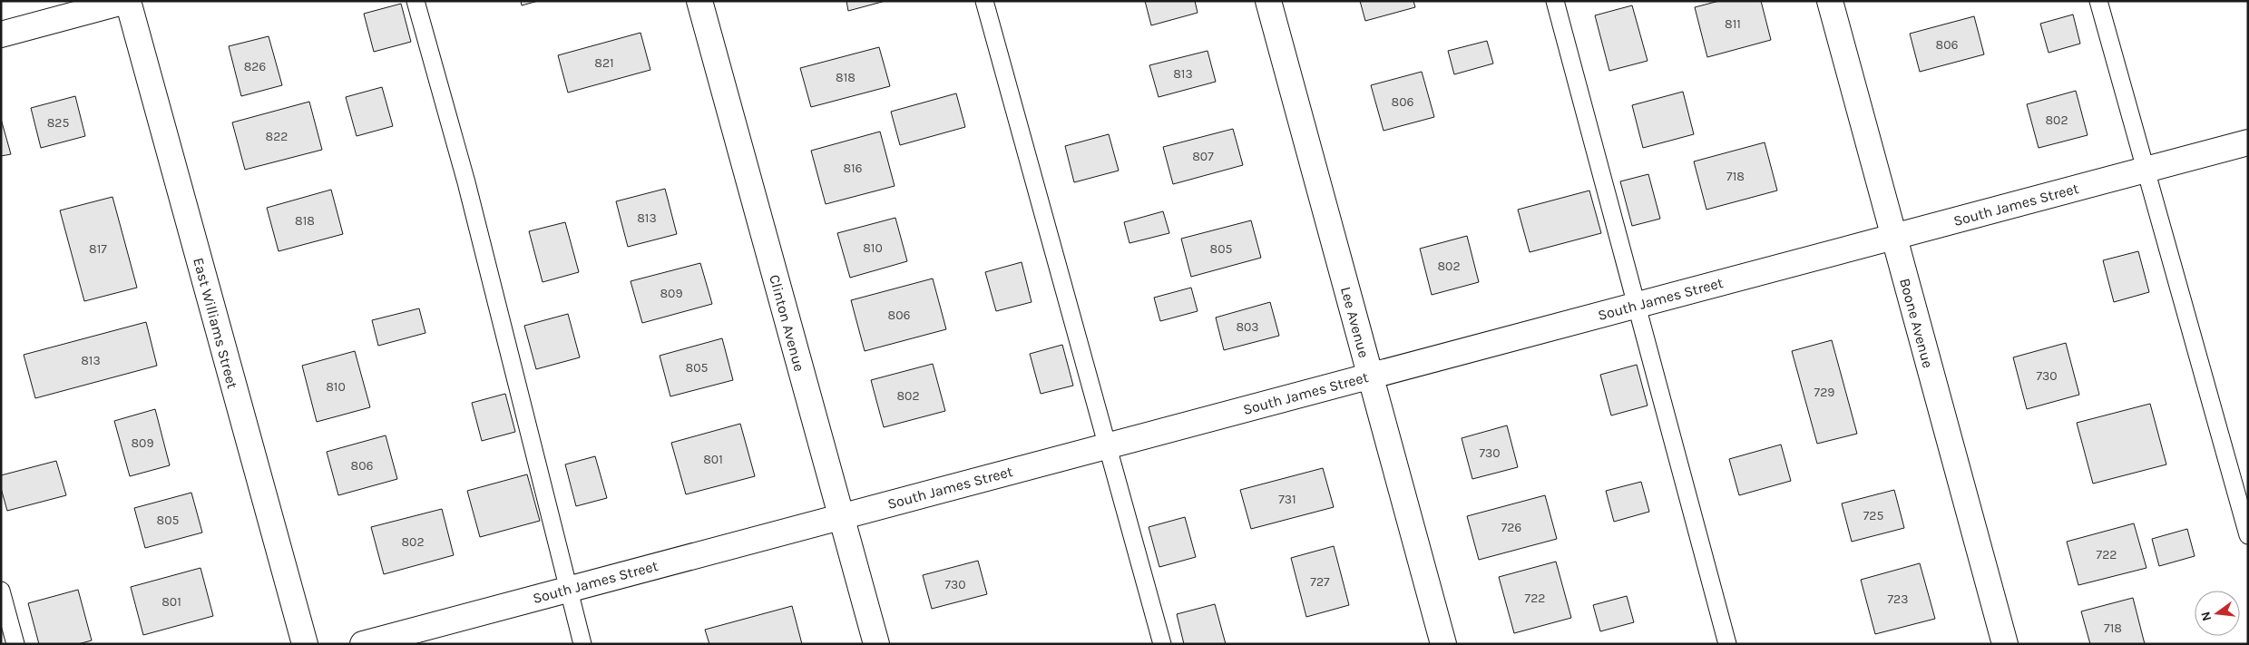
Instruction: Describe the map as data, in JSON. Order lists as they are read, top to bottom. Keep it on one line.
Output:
{"streets":{"street":["South James Street","Lee Avenue","East Williams Street","Clinton Avenue","Boone Avenue"]},"crossings":[["South James Street","Lee Avenue"],["South James Street","Clinton Avenue"],["South James Street","Boone Avenue"]],"house_numbers":["811","806","821","826","813","818","806","802","825","822","807","816","718","813","818","810","817","805","802","809","806","803","813","805","730","810","729","802","809","730","801","806","731","725","805","726","802","722","727","730","722","723","801","718"],"north":"left"}
